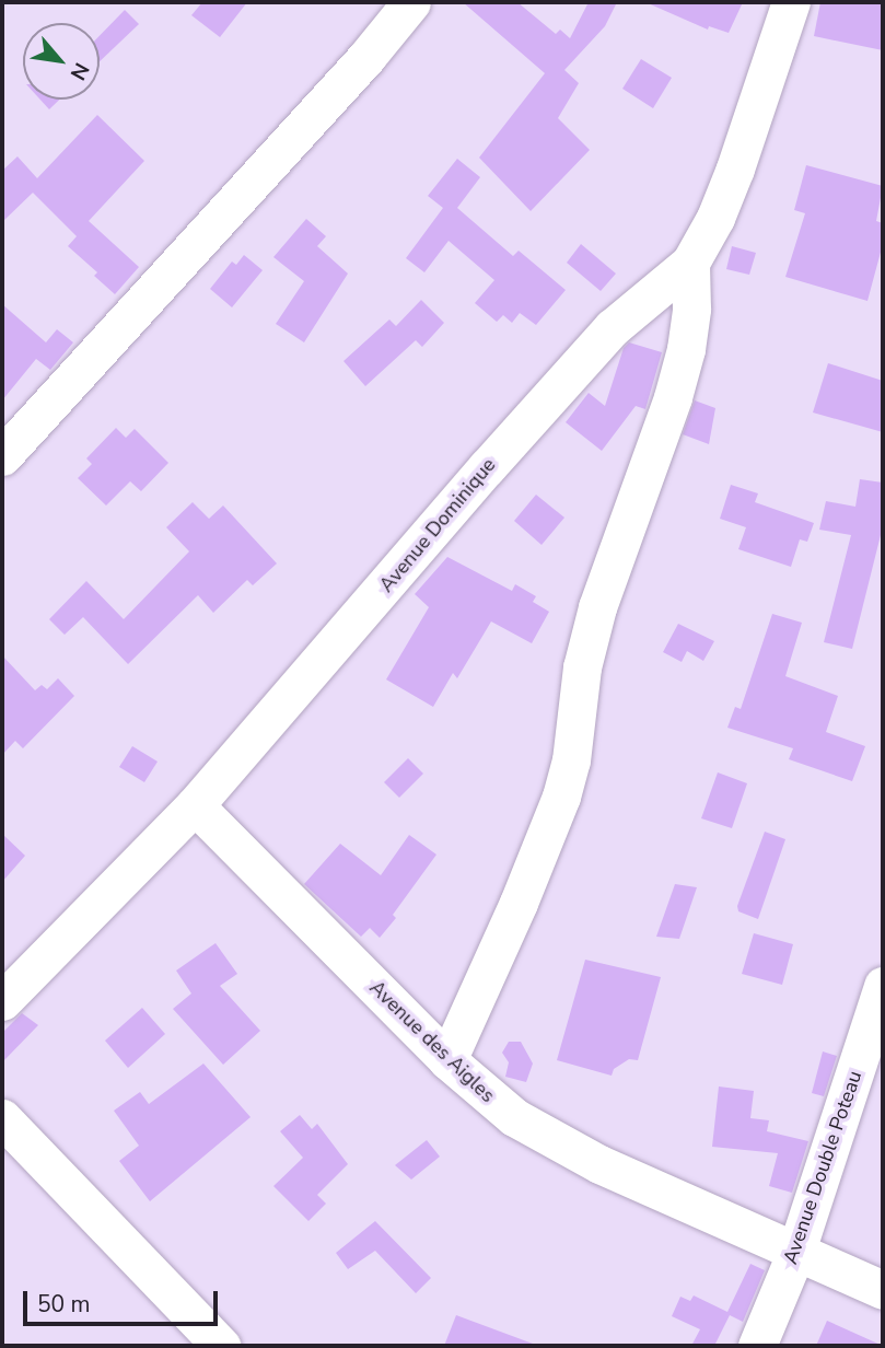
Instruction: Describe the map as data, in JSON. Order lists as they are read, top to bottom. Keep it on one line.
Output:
{"streets":{"street":["Avenue Dominique","Avenue des Aigles","Avenue Double Poteau"]},"crossings":[["Avenue Dominique","Avenue des Aigles"],["Avenue des Aigles","Avenue Double Poteau"]],"scale_bar":"50 m","north":"bottom right"}
